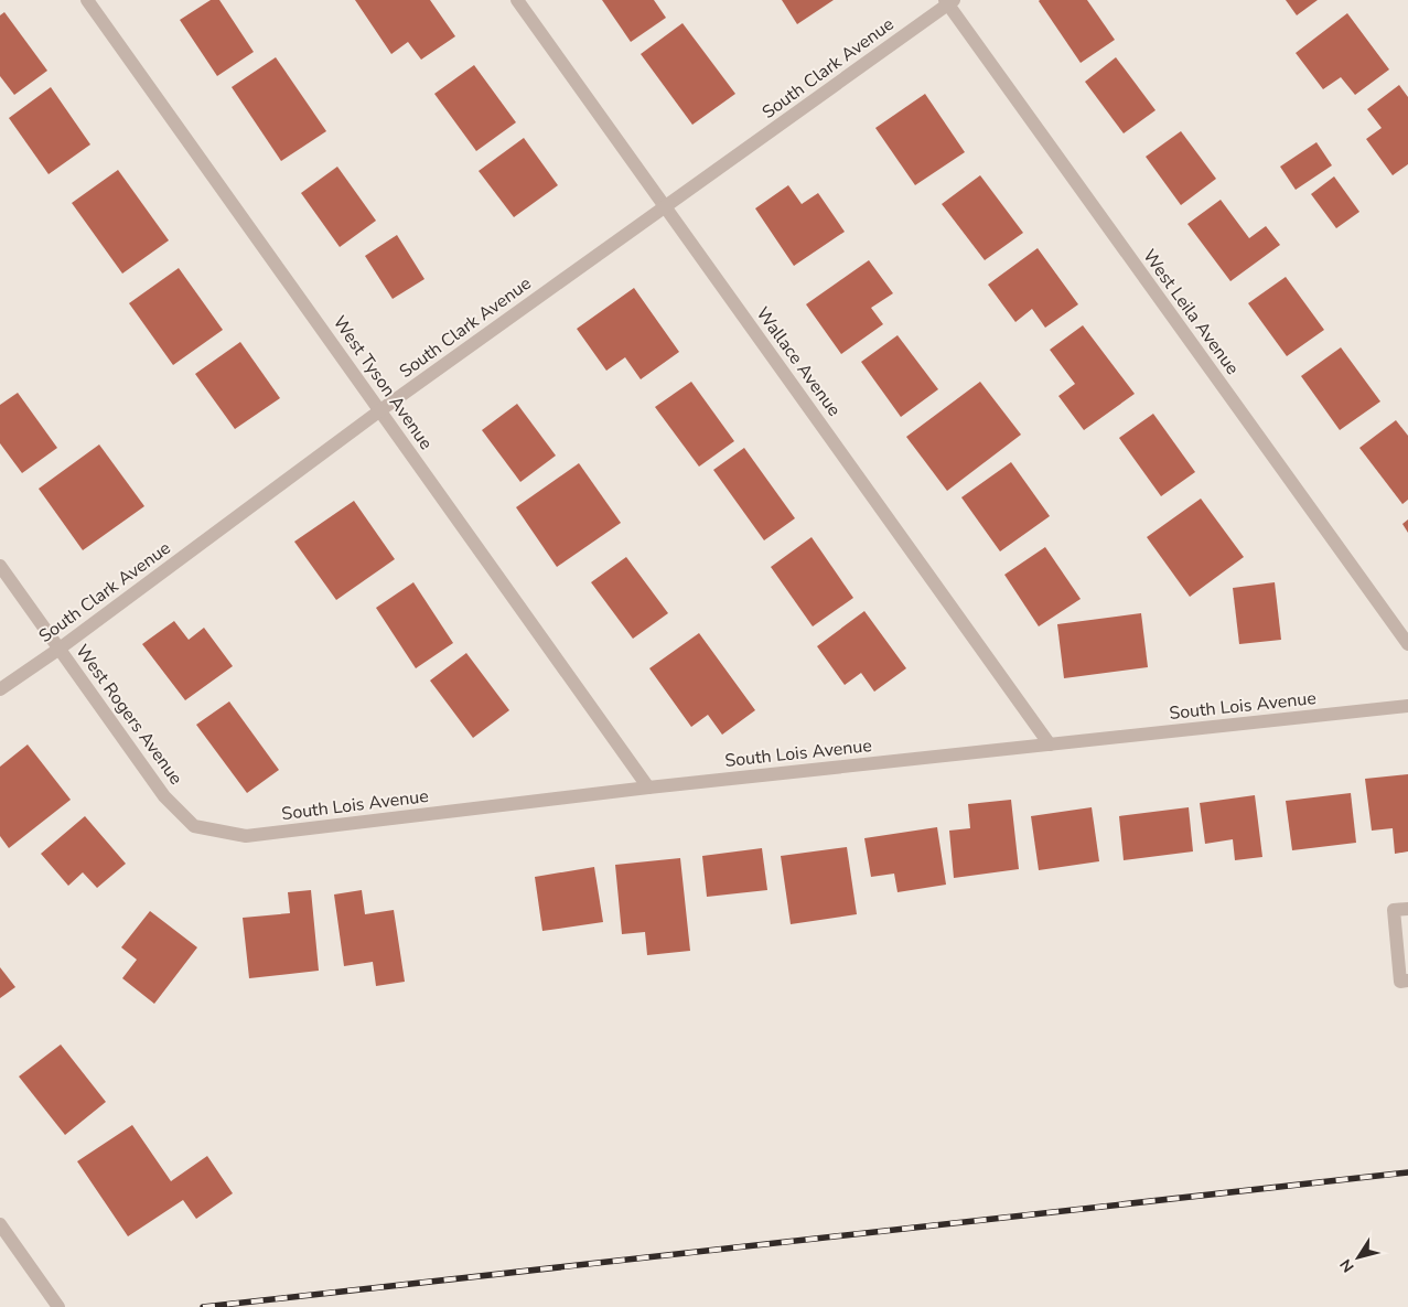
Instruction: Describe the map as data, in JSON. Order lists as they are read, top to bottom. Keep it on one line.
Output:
{"streets":{"street":["South Clark Avenue","West Leila Avenue","Wallace Avenue","West Tyson Avenue","South Lois Avenue","West Rogers Avenue"]},"crossings":[["South Clark Avenue","West Leila Avenue"],["South Clark Avenue","Wallace Avenue"],["South Clark Avenue","West Tyson Avenue"],["South Clark Avenue","West Rogers Avenue"],["Wallace Avenue","South Lois Avenue"],["West Tyson Avenue","South Lois Avenue"],["South Lois Avenue","West Rogers Avenue"]],"north":"bottom left"}
